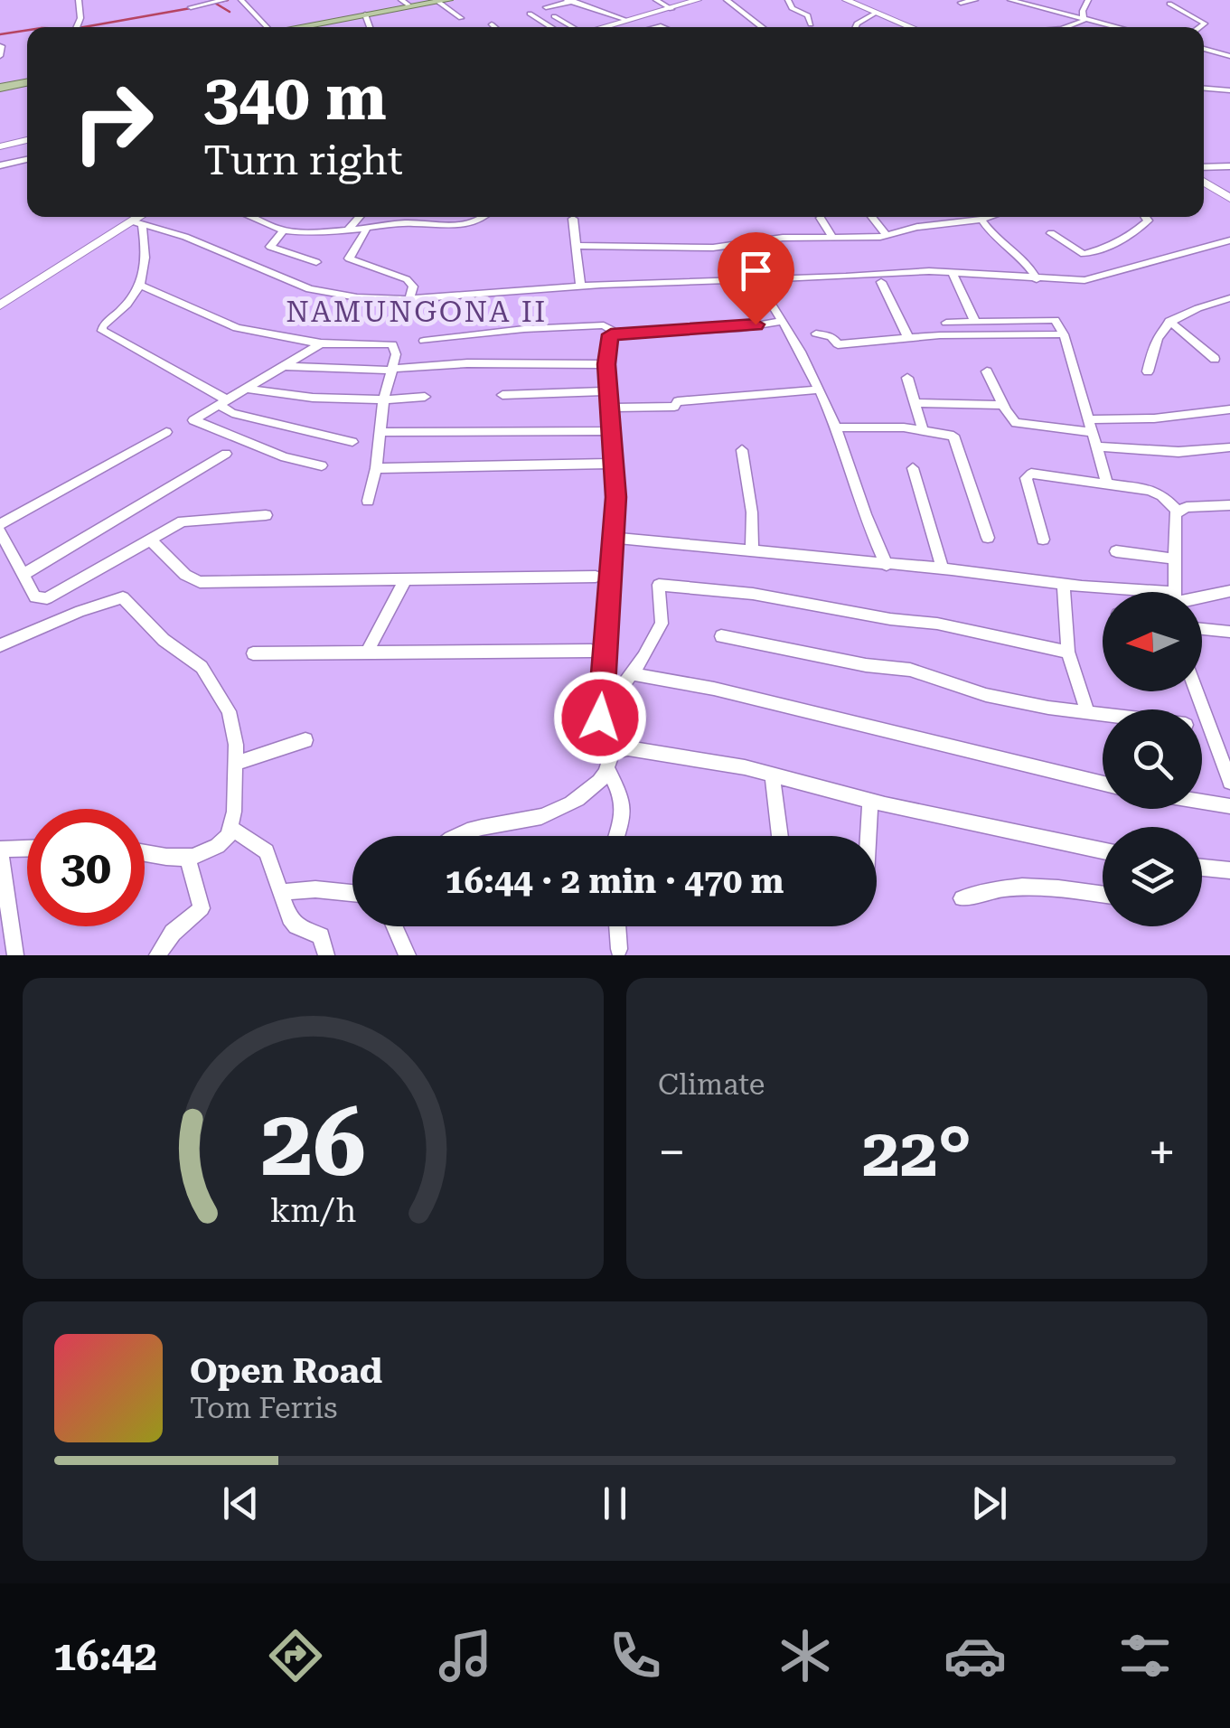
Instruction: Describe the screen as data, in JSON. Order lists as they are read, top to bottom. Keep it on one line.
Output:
{"districts":["NAMUNGONA II"],"north":"left","page":{"turn":["340 m","Turn right"],"limit":"30","trip":"16:44 · 2 min · 470 m","tile":"Climate","heat":["−","22°","+"],"song":["Open Road","Tom Ferris"],"tabs":"16:42","gauge":["26","km/h"]}}
